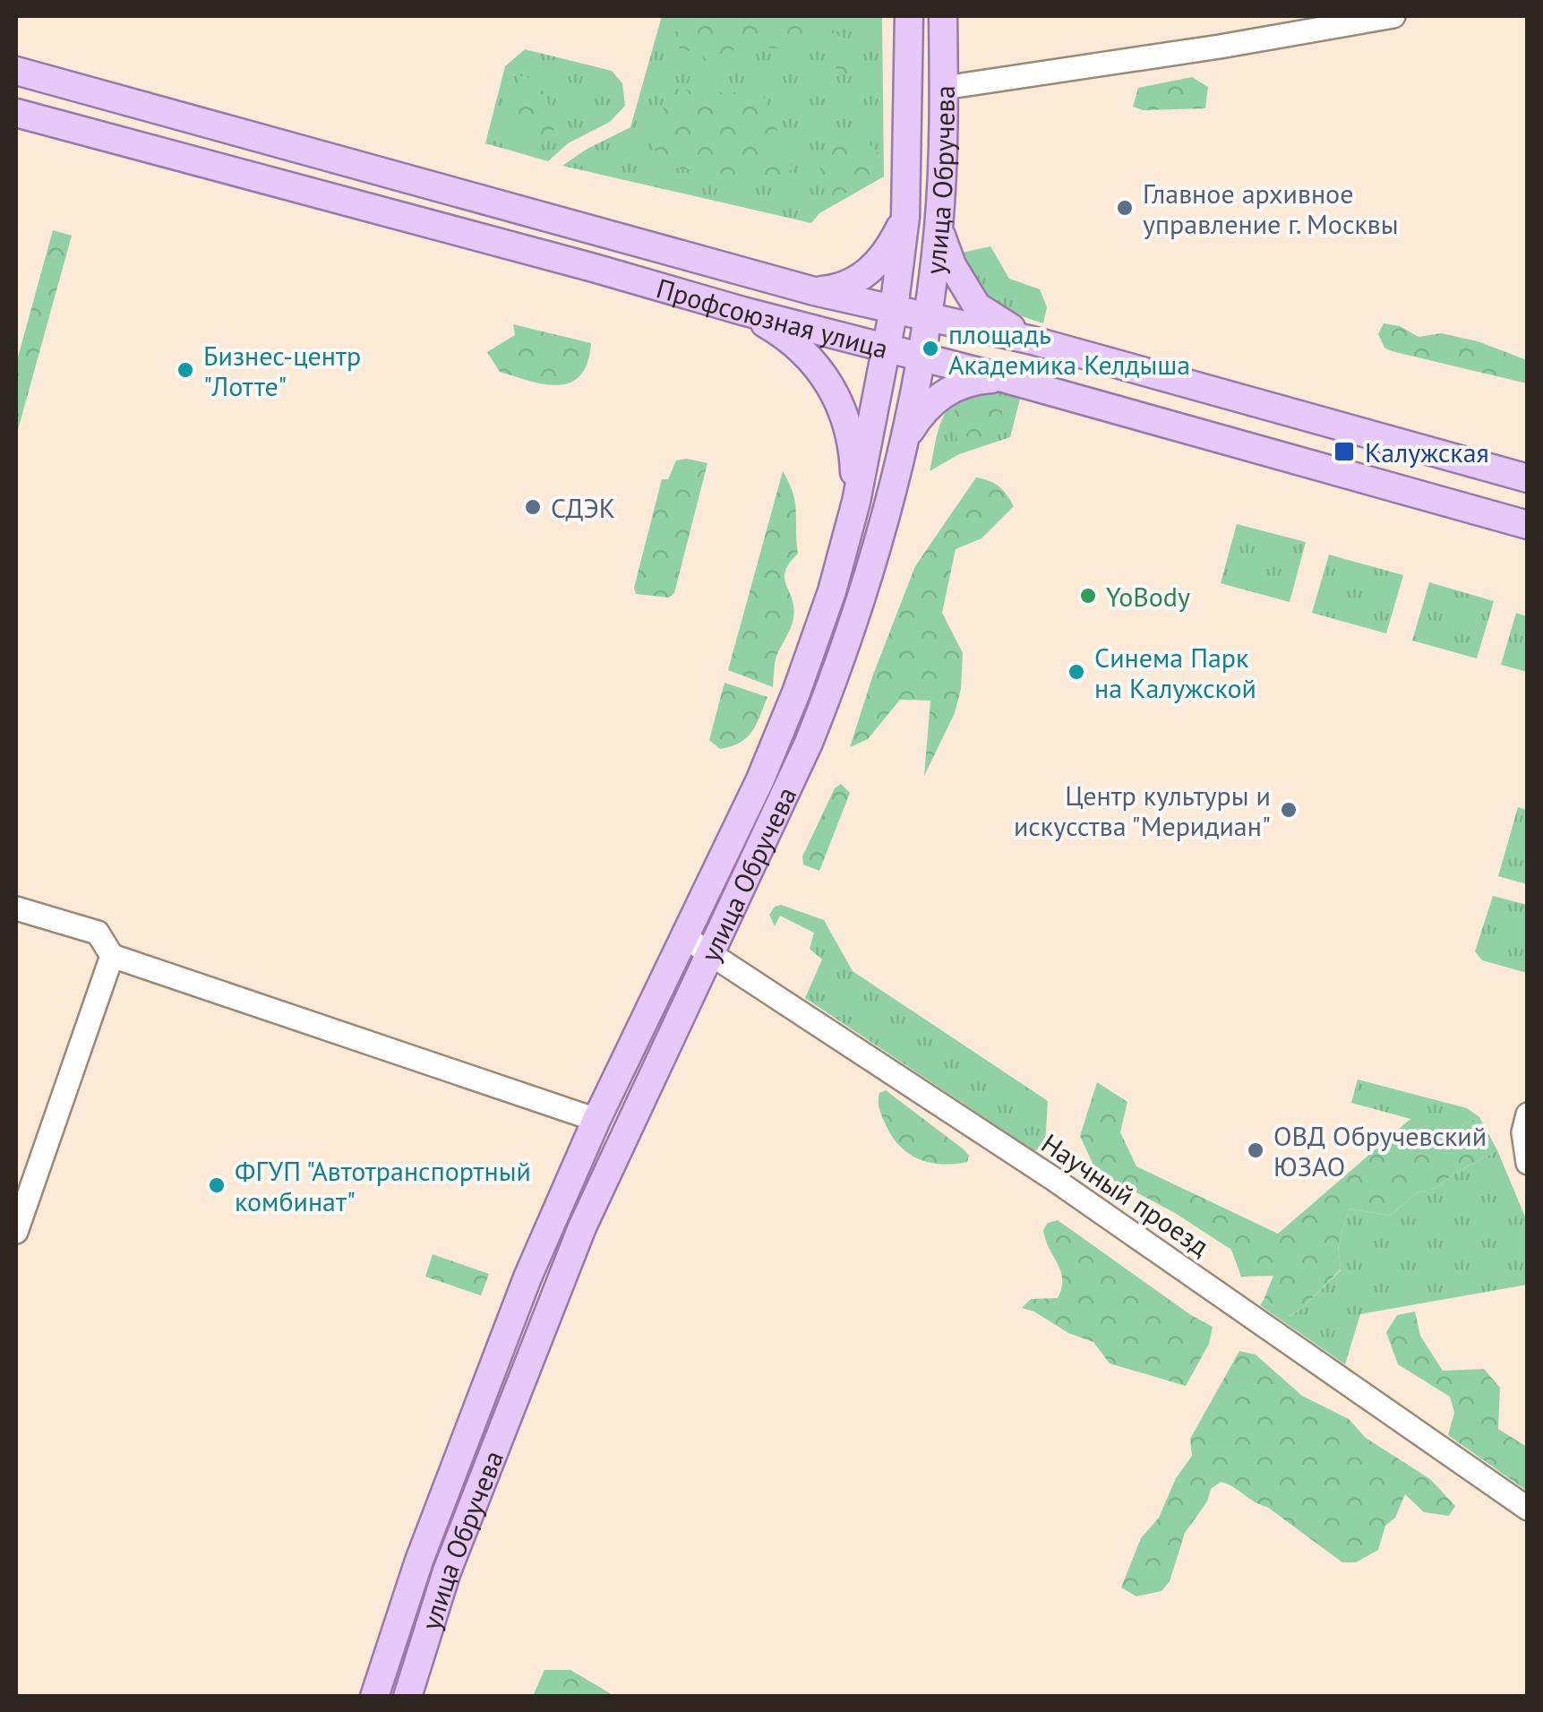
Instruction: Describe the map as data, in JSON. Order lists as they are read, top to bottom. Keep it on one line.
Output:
{"streets":{"main road":["улица Обручева","Профсоюзная улица"],"street":["Научный проезд"]},"crossings":[["улица Обручева","Профсоюзная улица"],["улица Обручева","Научный проезд"]],"places":{"other":["Главное архивное управление г. Москвы","площадь Академика Келдыша","Бизнес-центр \"Лотте\"","СДЭК","YoBody","Синема Парк на Калужской","Центр культуры и искусства \"Меридиан\"","ОВД Обручевский ЮЗАО","ФГУП \"Автотранспортный комбинат\""],"transit":["Калужская"]}}
